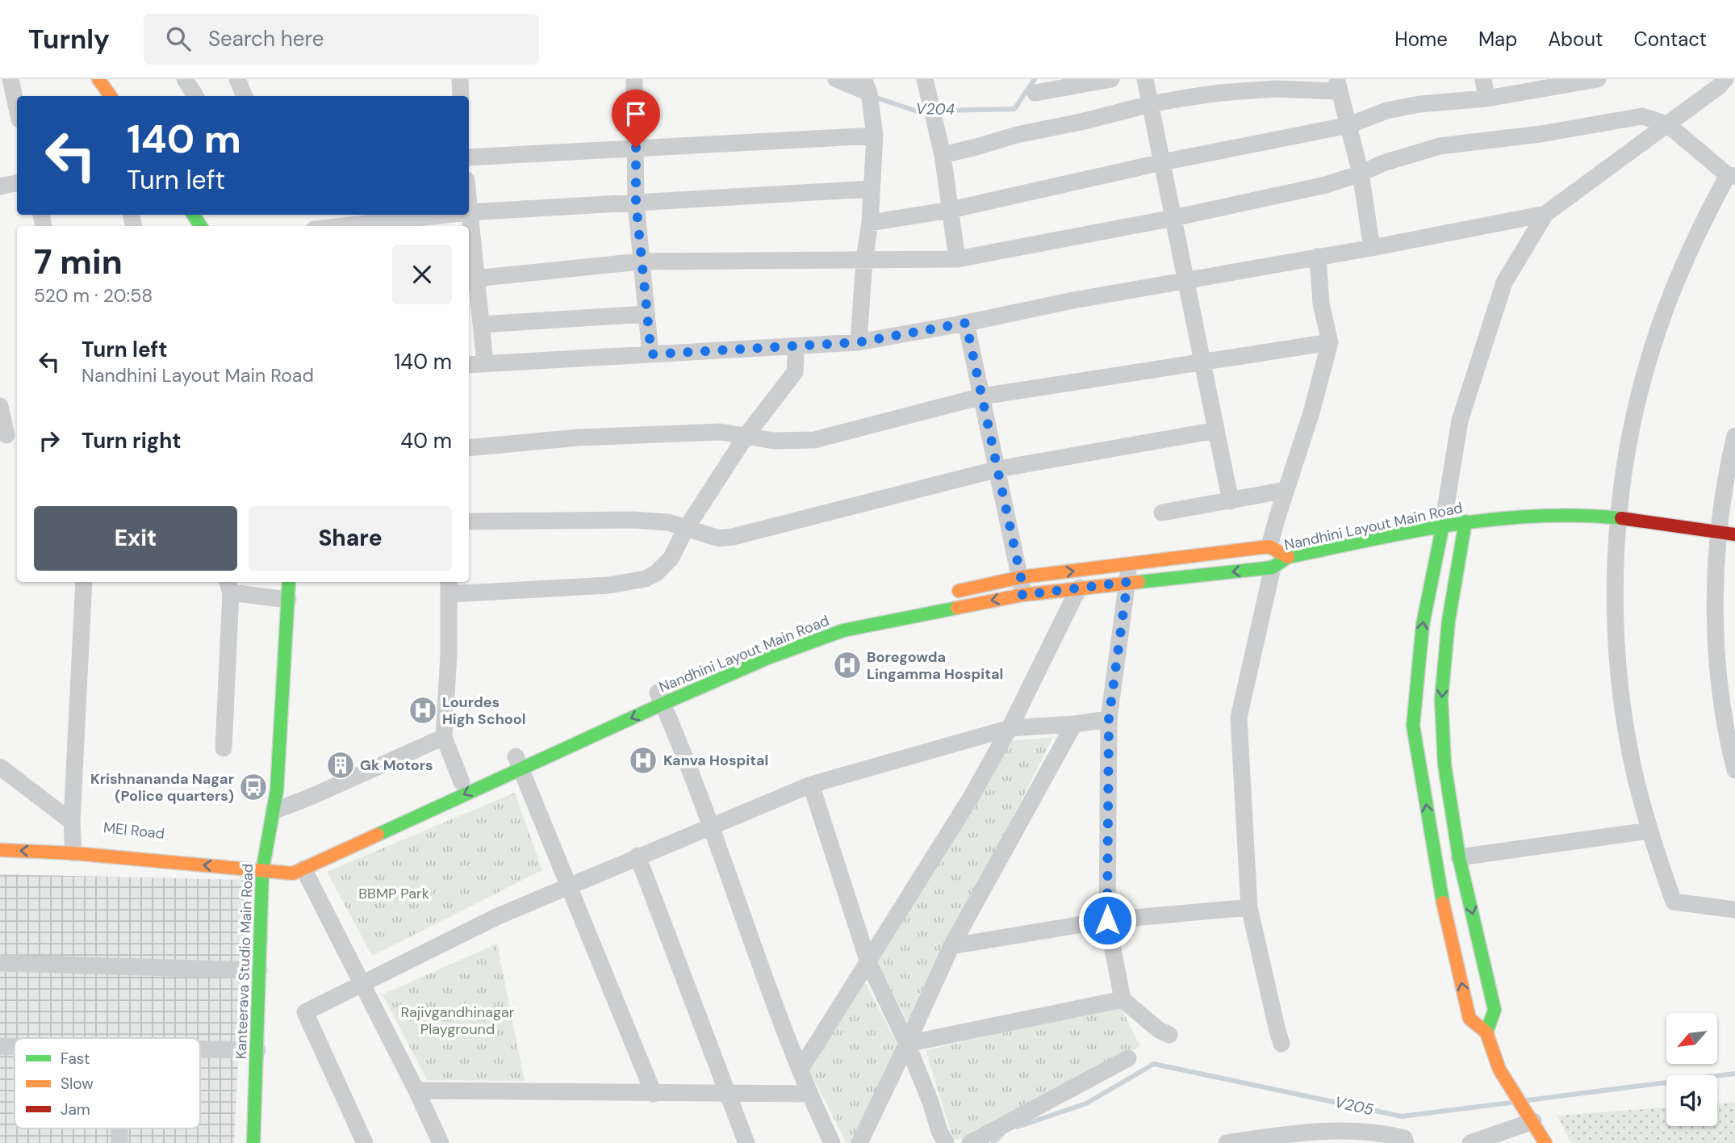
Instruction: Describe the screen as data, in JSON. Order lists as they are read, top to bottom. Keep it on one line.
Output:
{"streets":{"main road":["Nandhini Layout Main Road","MEI Road","Kanteerava Studio Main Road"]},"crossings":[["Nandhini Layout Main Road","MEI Road"],["Nandhini Layout Main Road","Kanteerava Studio Main Road"],["MEI Road","Kanteerava Studio Main Road"]],"water":["V204","V205"],"parks":["BBMP Park","Rajivgandhinagar Playground"],"places":{"hospital":["Boregowda Lingamma Hospital","Lourdes High School","Kanva Hospital"],"building":["Gk Motors"],"bus stop":["Krishnananda Nagar (Police quarters)"]},"legend":["Fast","Slow","Jam"],"north":"bottom left","page":{"header":"Turnly","search":"Search here","nav":["Home","Map","About","Contact"],"turn":["140 m","Turn left"],"heading":["7 min","520 m · 20:58"],"list":[{"name":"Turn left","note":"Nandhini Layout Main Road","value":"140 m"},{"name":"Turn right","value":"40 m"}],"buttons":["Exit","Share"]}}
